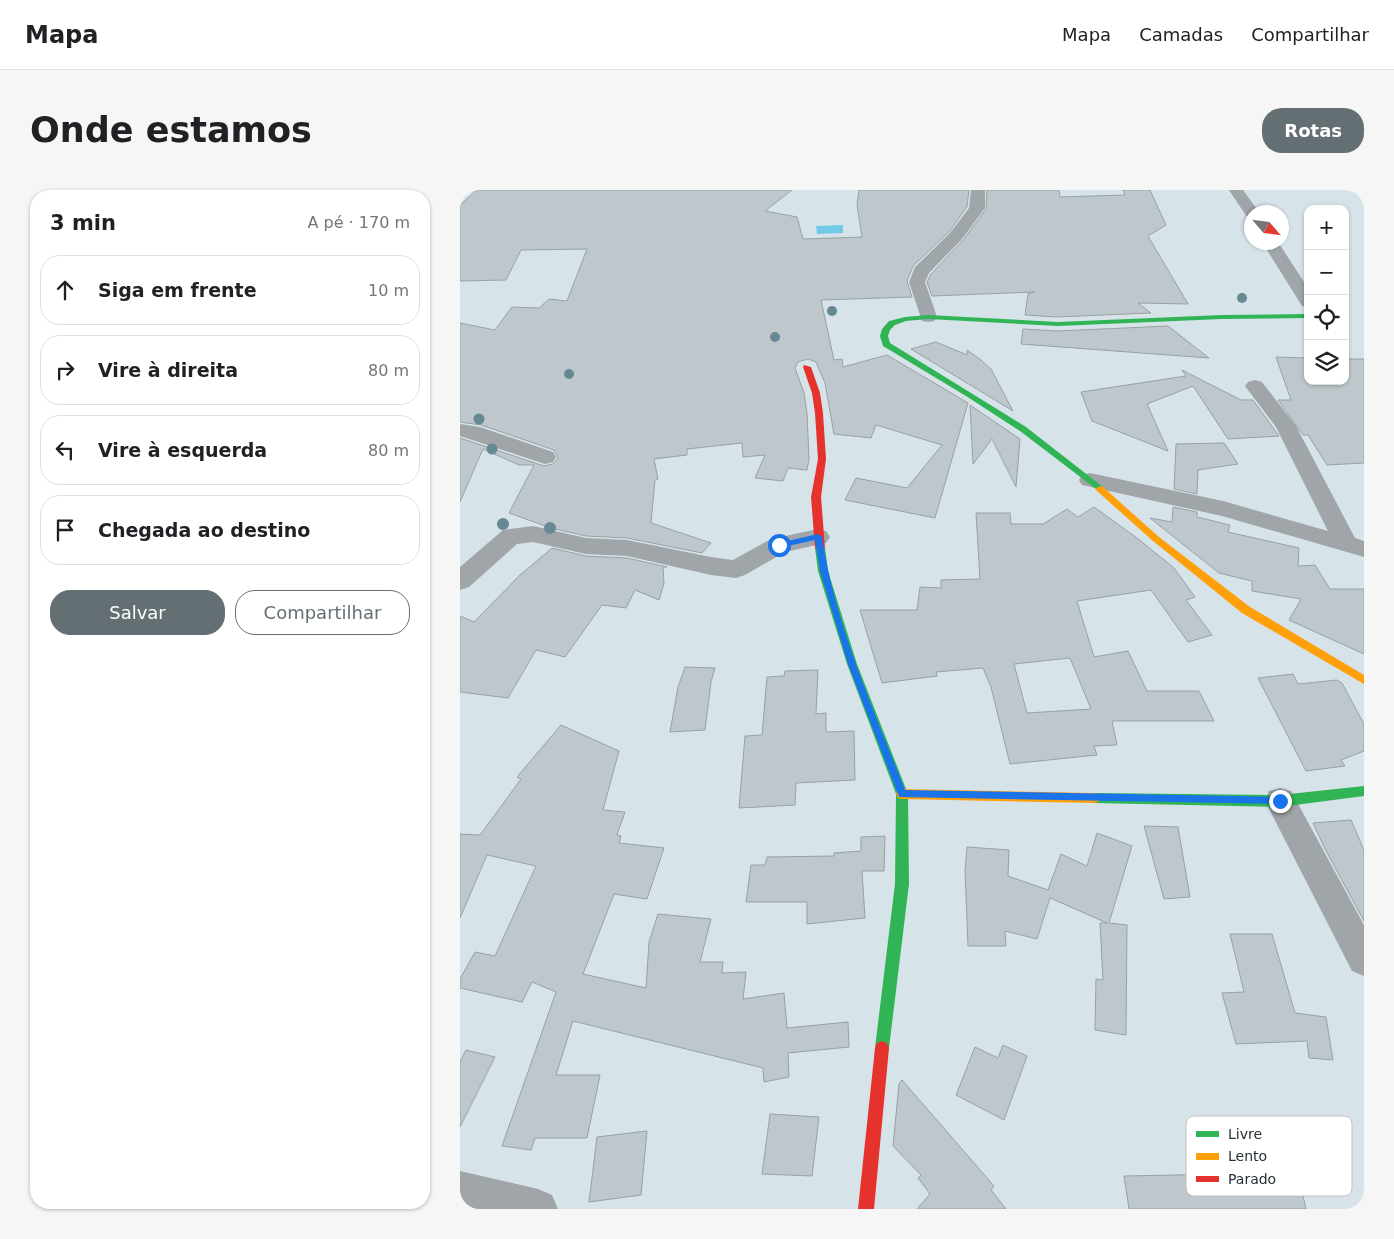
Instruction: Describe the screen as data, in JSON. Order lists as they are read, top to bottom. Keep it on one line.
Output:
{"legend":["Livre","Lento","Parado"],"north":"bottom right","page":{"header":"Mapa","nav":["Mapa","Camadas","Compartilhar"],"buttons":["Rotas",["Salvar","Compartilhar"]],"title":"Onde estamos","heading":["3 min","A pé · 170 m"],"map_buttons":["+","−"],"list":[["Siga em frente","10 m"],["Vire à direita","80 m"],["Vire à esquerda","80 m"],"Chegada ao destino"]}}
